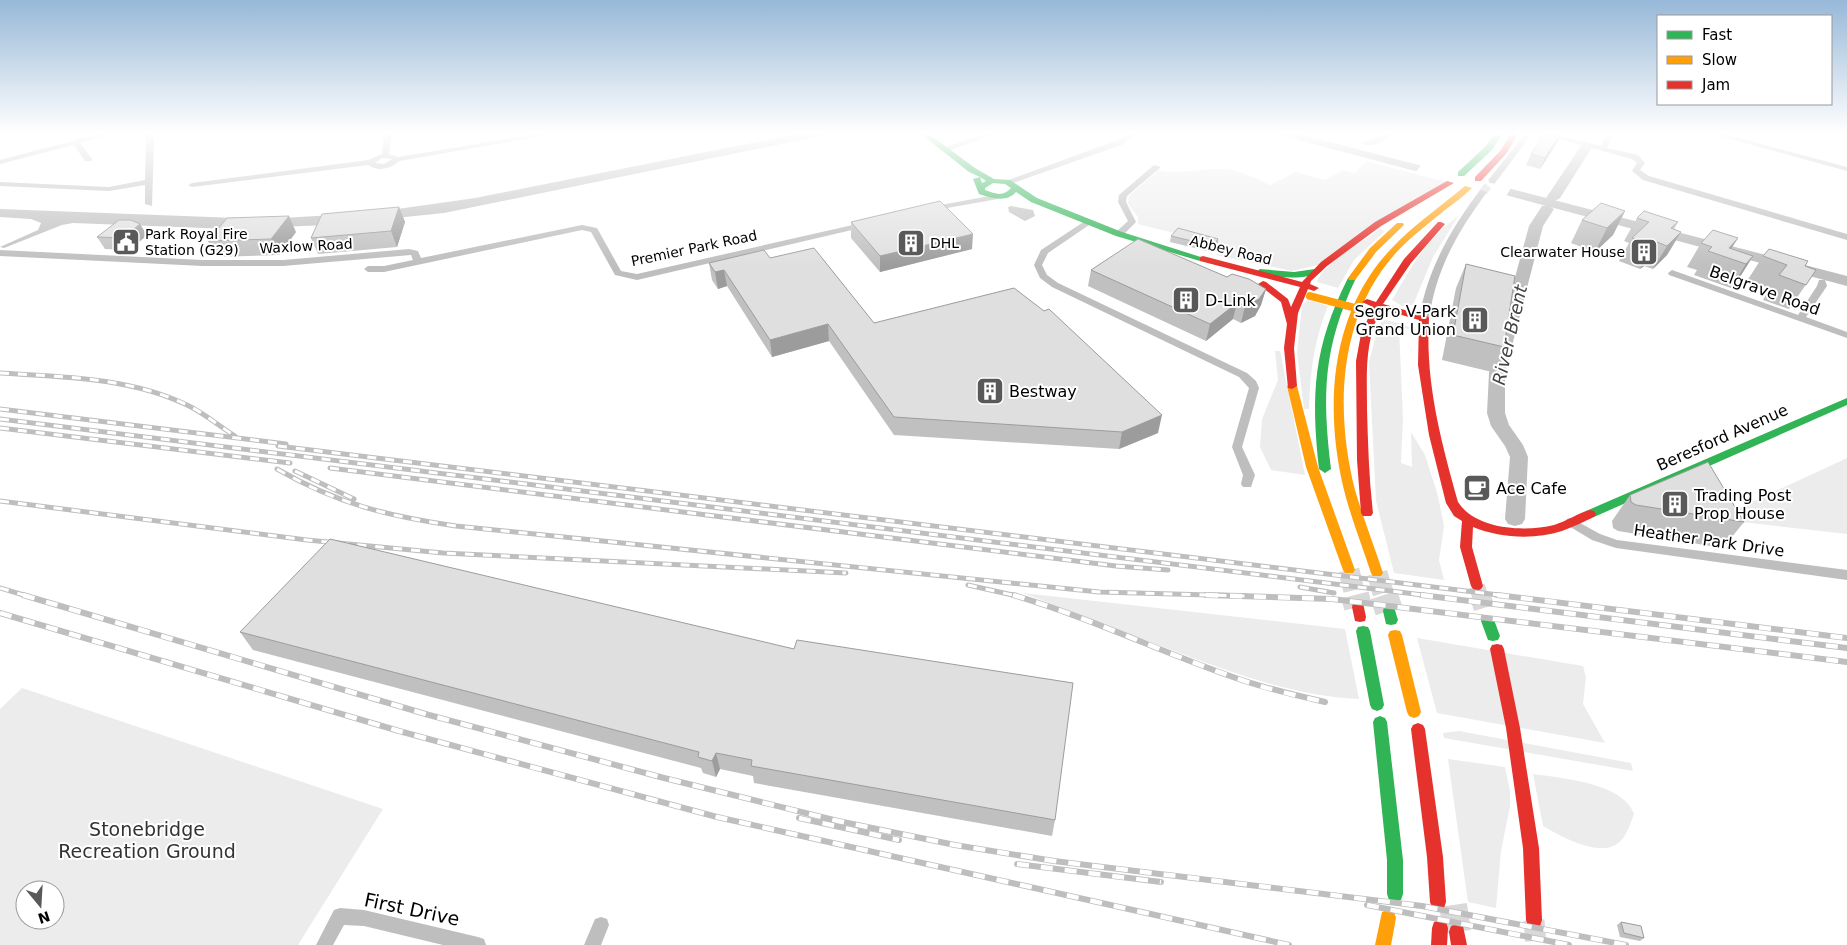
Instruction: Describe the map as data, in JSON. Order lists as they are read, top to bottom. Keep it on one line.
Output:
{"streets":{"main road":["Abbey Road","Beresford Avenue"],"street":["Waxlow Road","Premier Park Road","Belgrave Road","Heather Park Drive","First Drive"]},"crossings":[["Waxlow Road","Premier Park Road"],["Beresford Avenue","Heather Park Drive"]],"water":["River Brent"],"parks":["Stonebridge Recreation Ground"],"places":{"public building":["Park Royal Fire Station (G29)"],"building":["DHL","Clearwater House","D-Link","Segro V-Park Grand Union","Bestway","Trading Post Prop House"],"cafe":["Ace Cafe"]},"legend":["Fast","Slow","Jam"],"north":"bottom"}
